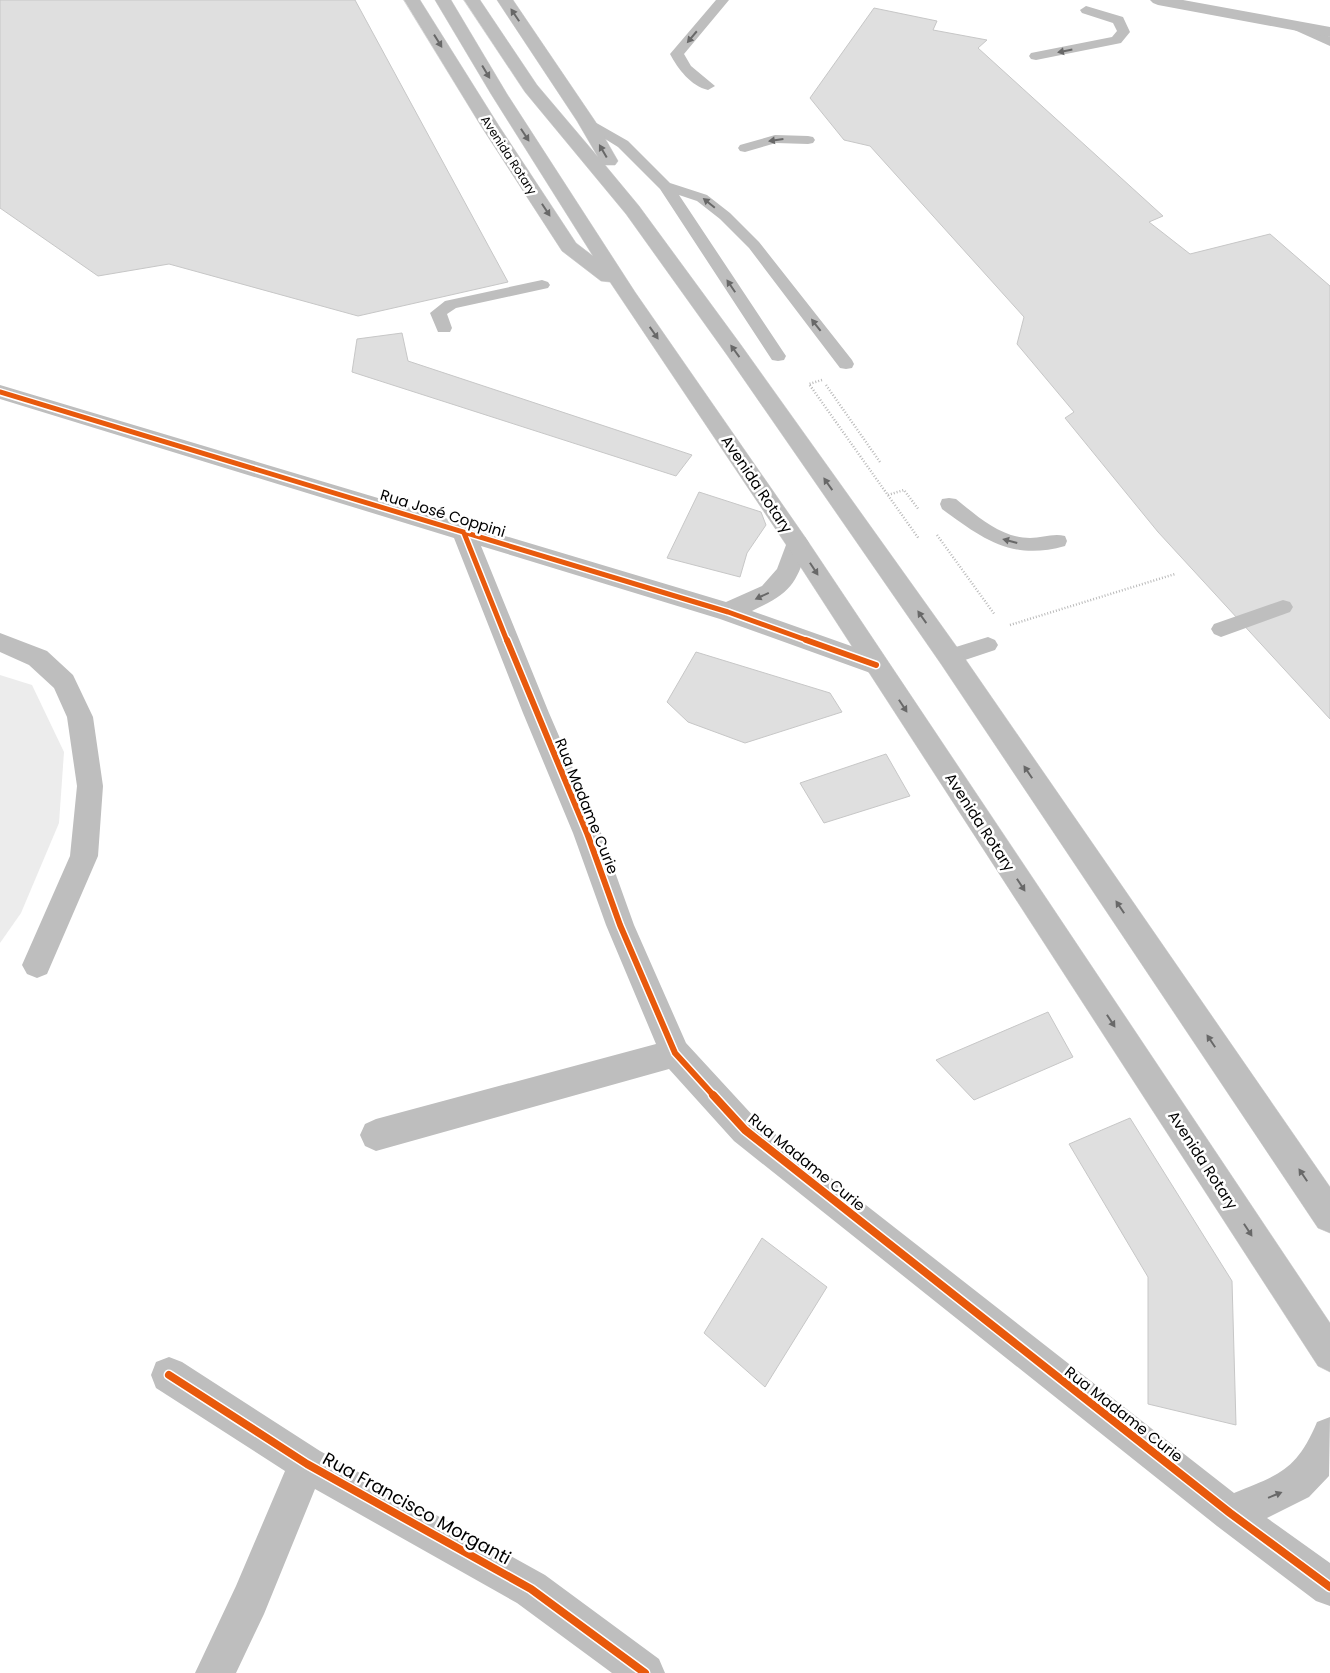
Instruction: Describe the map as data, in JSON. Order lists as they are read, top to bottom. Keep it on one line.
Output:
{"streets":{"main road":["Avenida Rotary","Rua José Coppini","Rua Madame Curie","Rua Francisco Morganti"]},"crossings":[["Avenida Rotary","Rua José Coppini"],["Rua José Coppini","Rua Madame Curie"]]}
